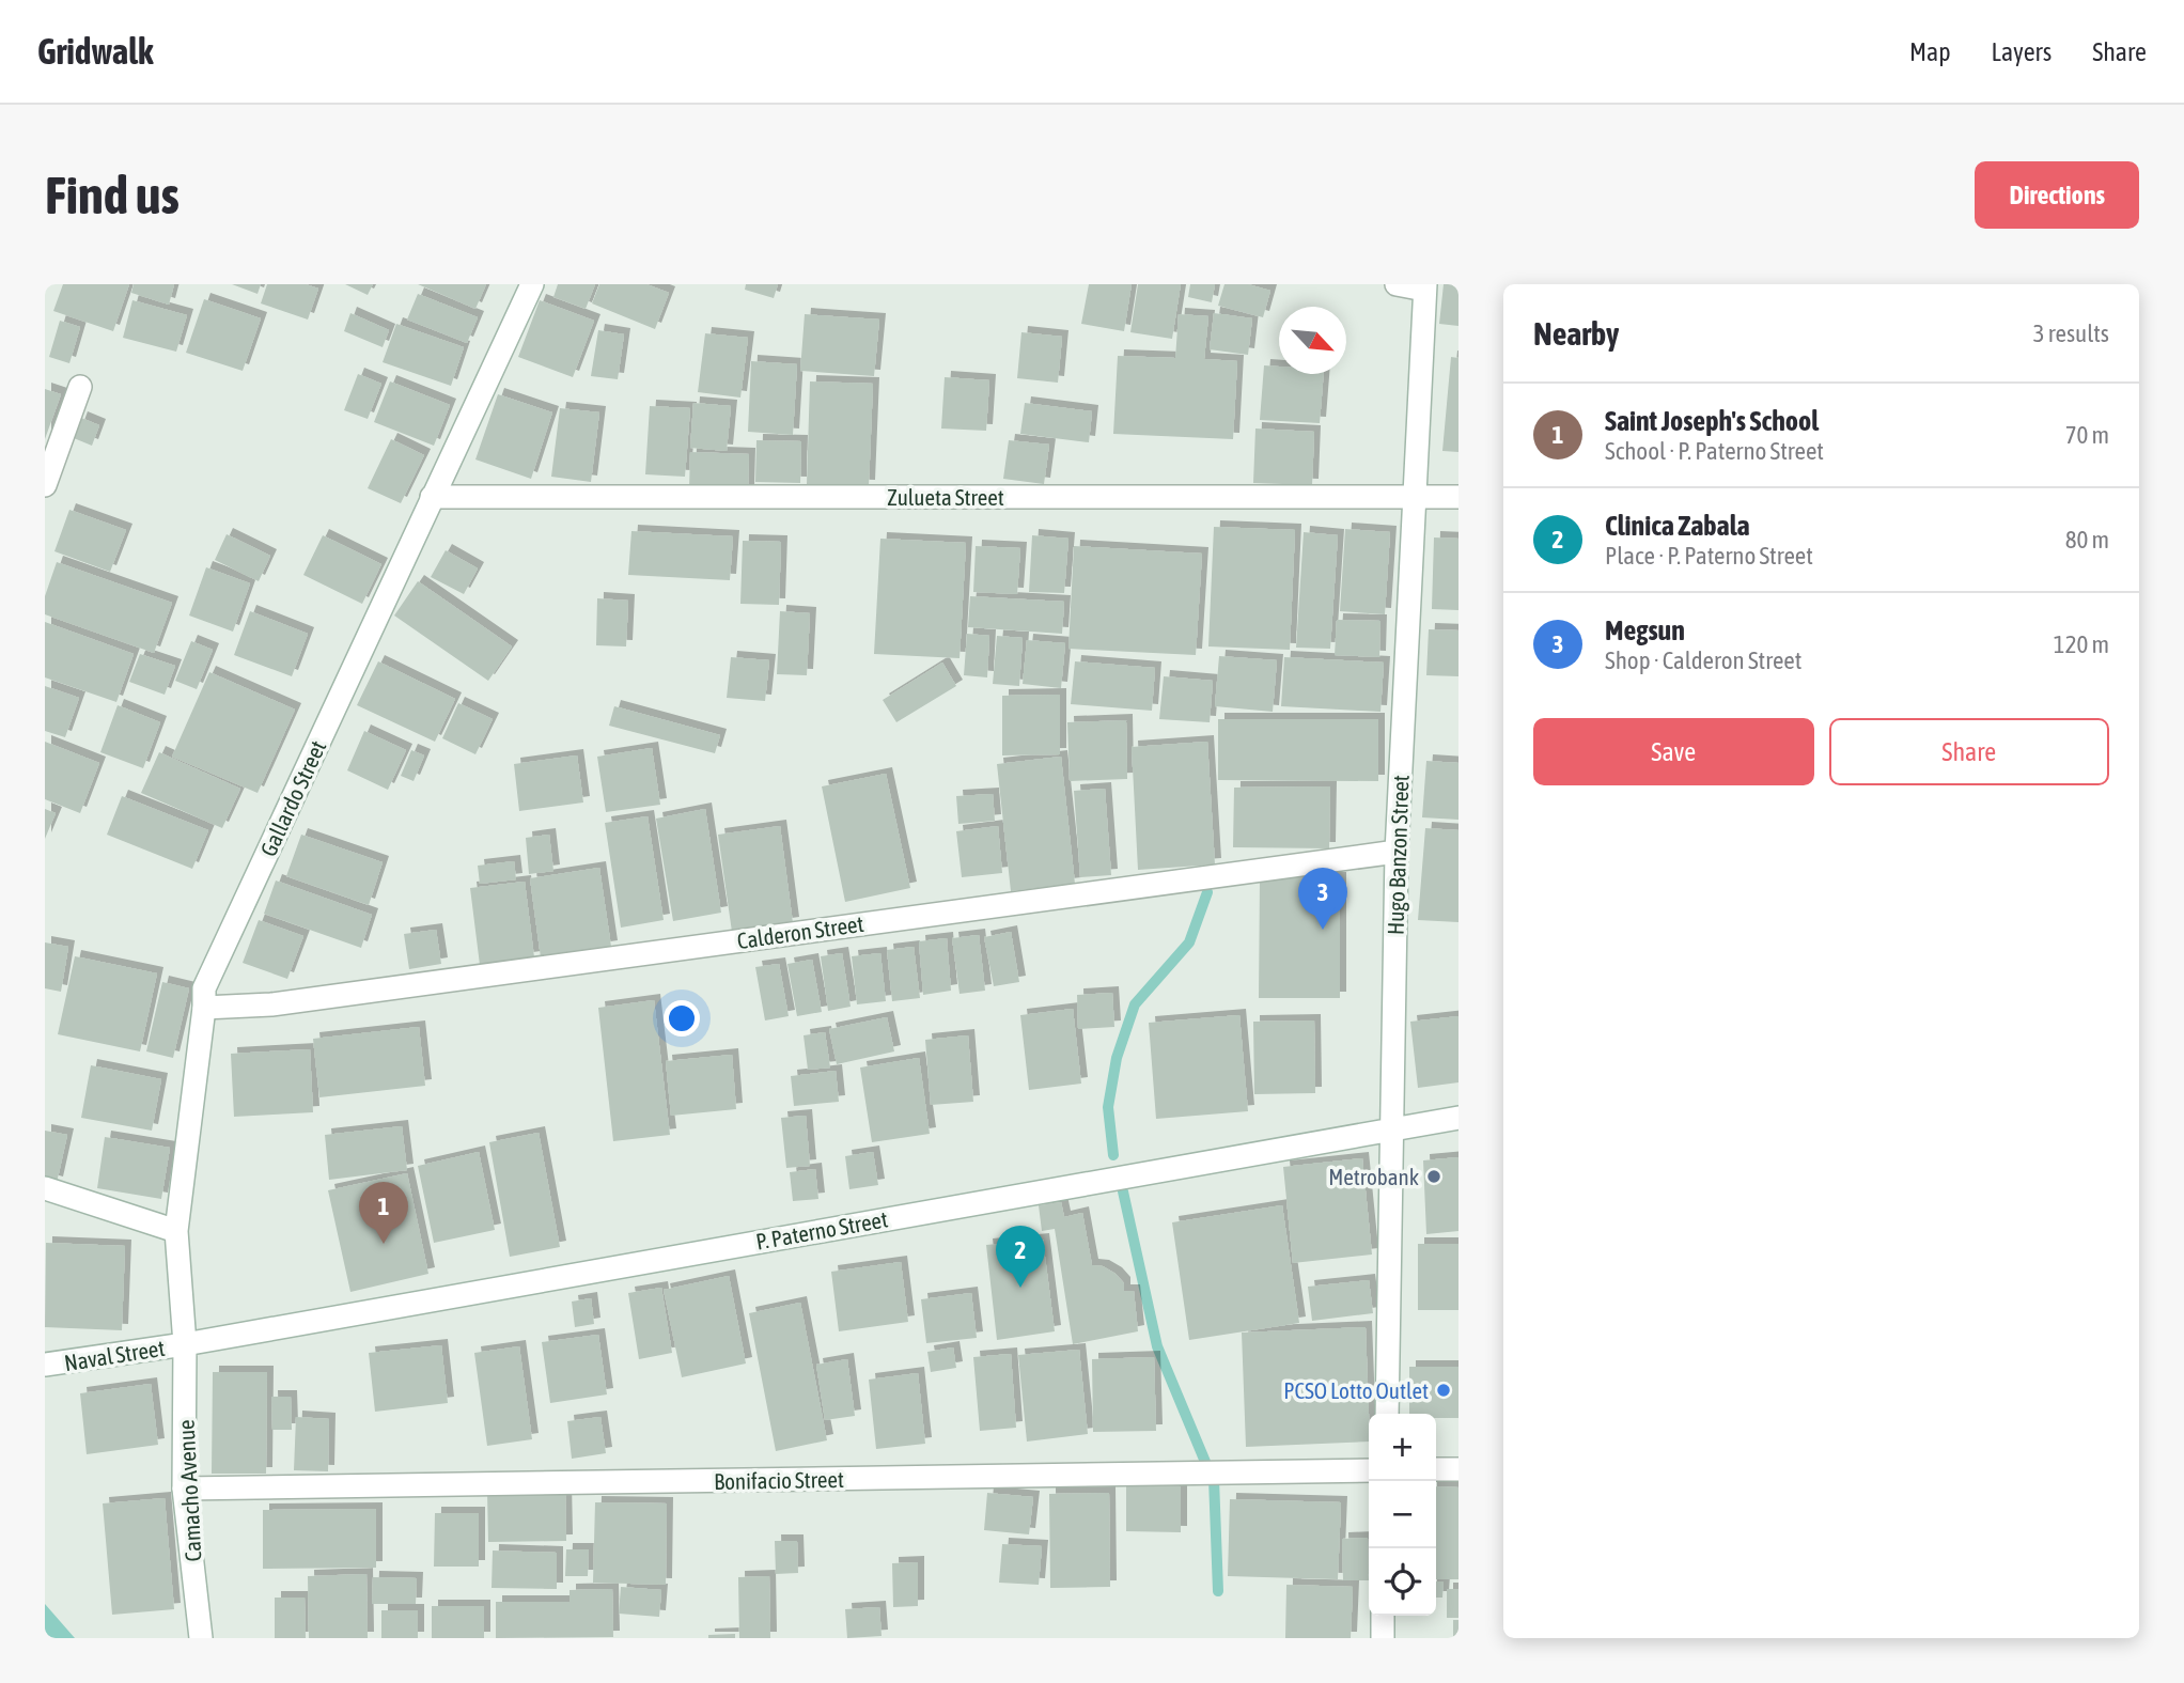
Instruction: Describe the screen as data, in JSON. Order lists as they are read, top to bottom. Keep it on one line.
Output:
{"streets":{"street":["Zulueta Street","Gallardo Street","Hugo Banzon Street","Calderon Street","P. Paterno Street","Naval Street","Bonifacio Street","Camacho Avenue"]},"crossings":[["Zulueta Street","Gallardo Street"],["Zulueta Street","Hugo Banzon Street"],["Gallardo Street","Calderon Street"],["Gallardo Street","P. Paterno Street"],["Gallardo Street","Naval Street"],["Gallardo Street","Camacho Avenue"],["Hugo Banzon Street","Calderon Street"],["Hugo Banzon Street","P. Paterno Street"],["P. Paterno Street","Naval Street"],["P. Paterno Street","Camacho Avenue"],["Naval Street","Camacho Avenue"],["Bonifacio Street","Camacho Avenue"]],"places":["Metrobank","PCSO Lotto Outlet"],"north":"bottom right","page":{"header":"Gridwalk","nav":["Map","Layers","Share"],"buttons":["Directions",["Save","Share"]],"title":"Find us","heading":["Nearby","3 results"],"list":[{"mark":"1","name":"Saint Joseph's School","note":"School · P. Paterno Street","value":"70 m"},{"mark":"2","name":"Clinica Zabala","note":"Place · P. Paterno Street","value":"80 m"},{"mark":"3","name":"Megsun","note":"Shop · Calderon Street","value":"120 m"}],"pins":["3","1","2"],"map_buttons":["+","−"]}}
